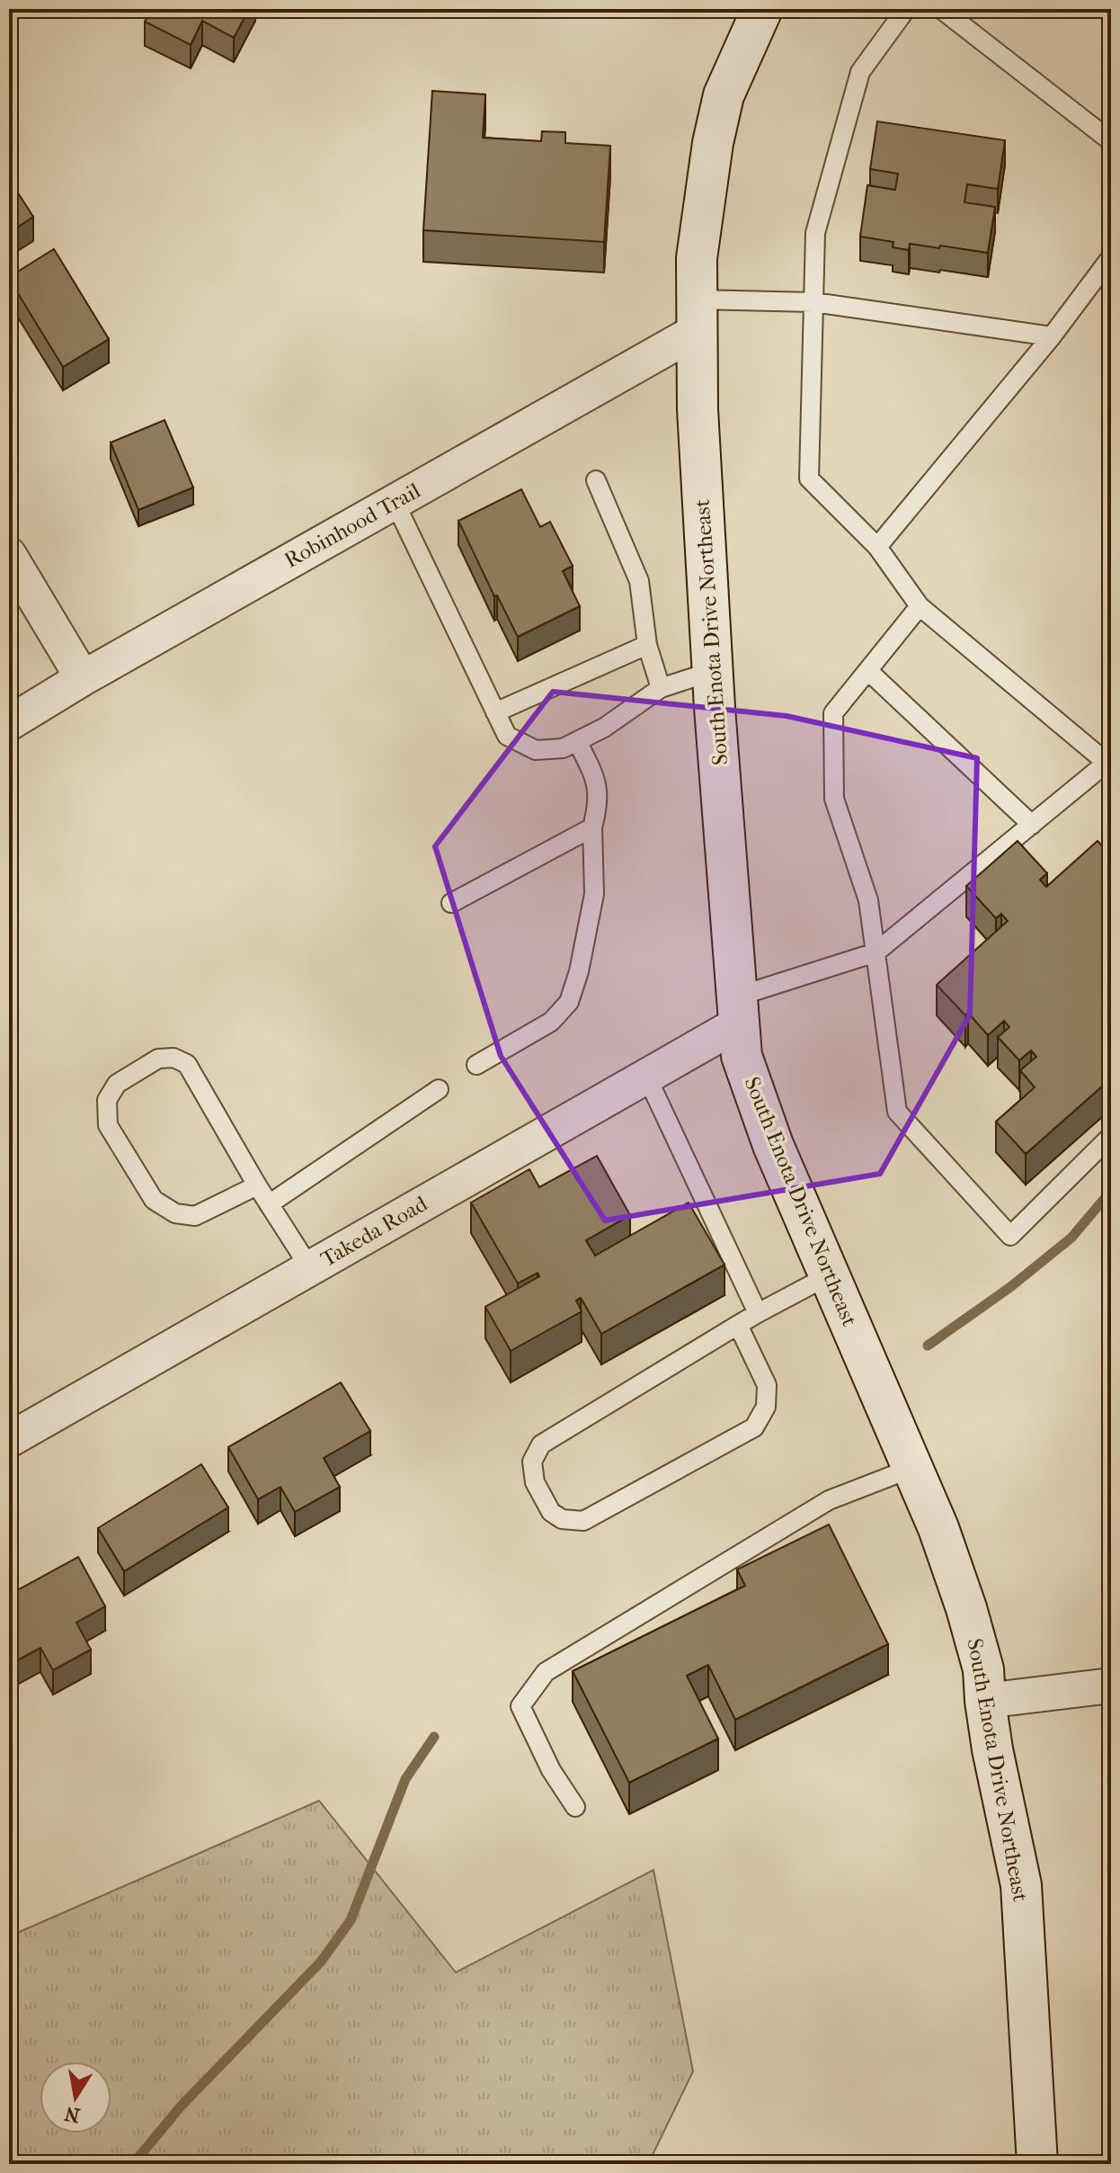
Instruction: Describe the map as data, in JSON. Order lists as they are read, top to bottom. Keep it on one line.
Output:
{"streets":{"main road":["South Enota Drive Northeast"],"street":["Robinhood Trail","Takeda Road"]},"crossings":[["Robinhood Trail","South Enota Drive Northeast"],["South Enota Drive Northeast","Takeda Road"]],"north":"bottom"}
